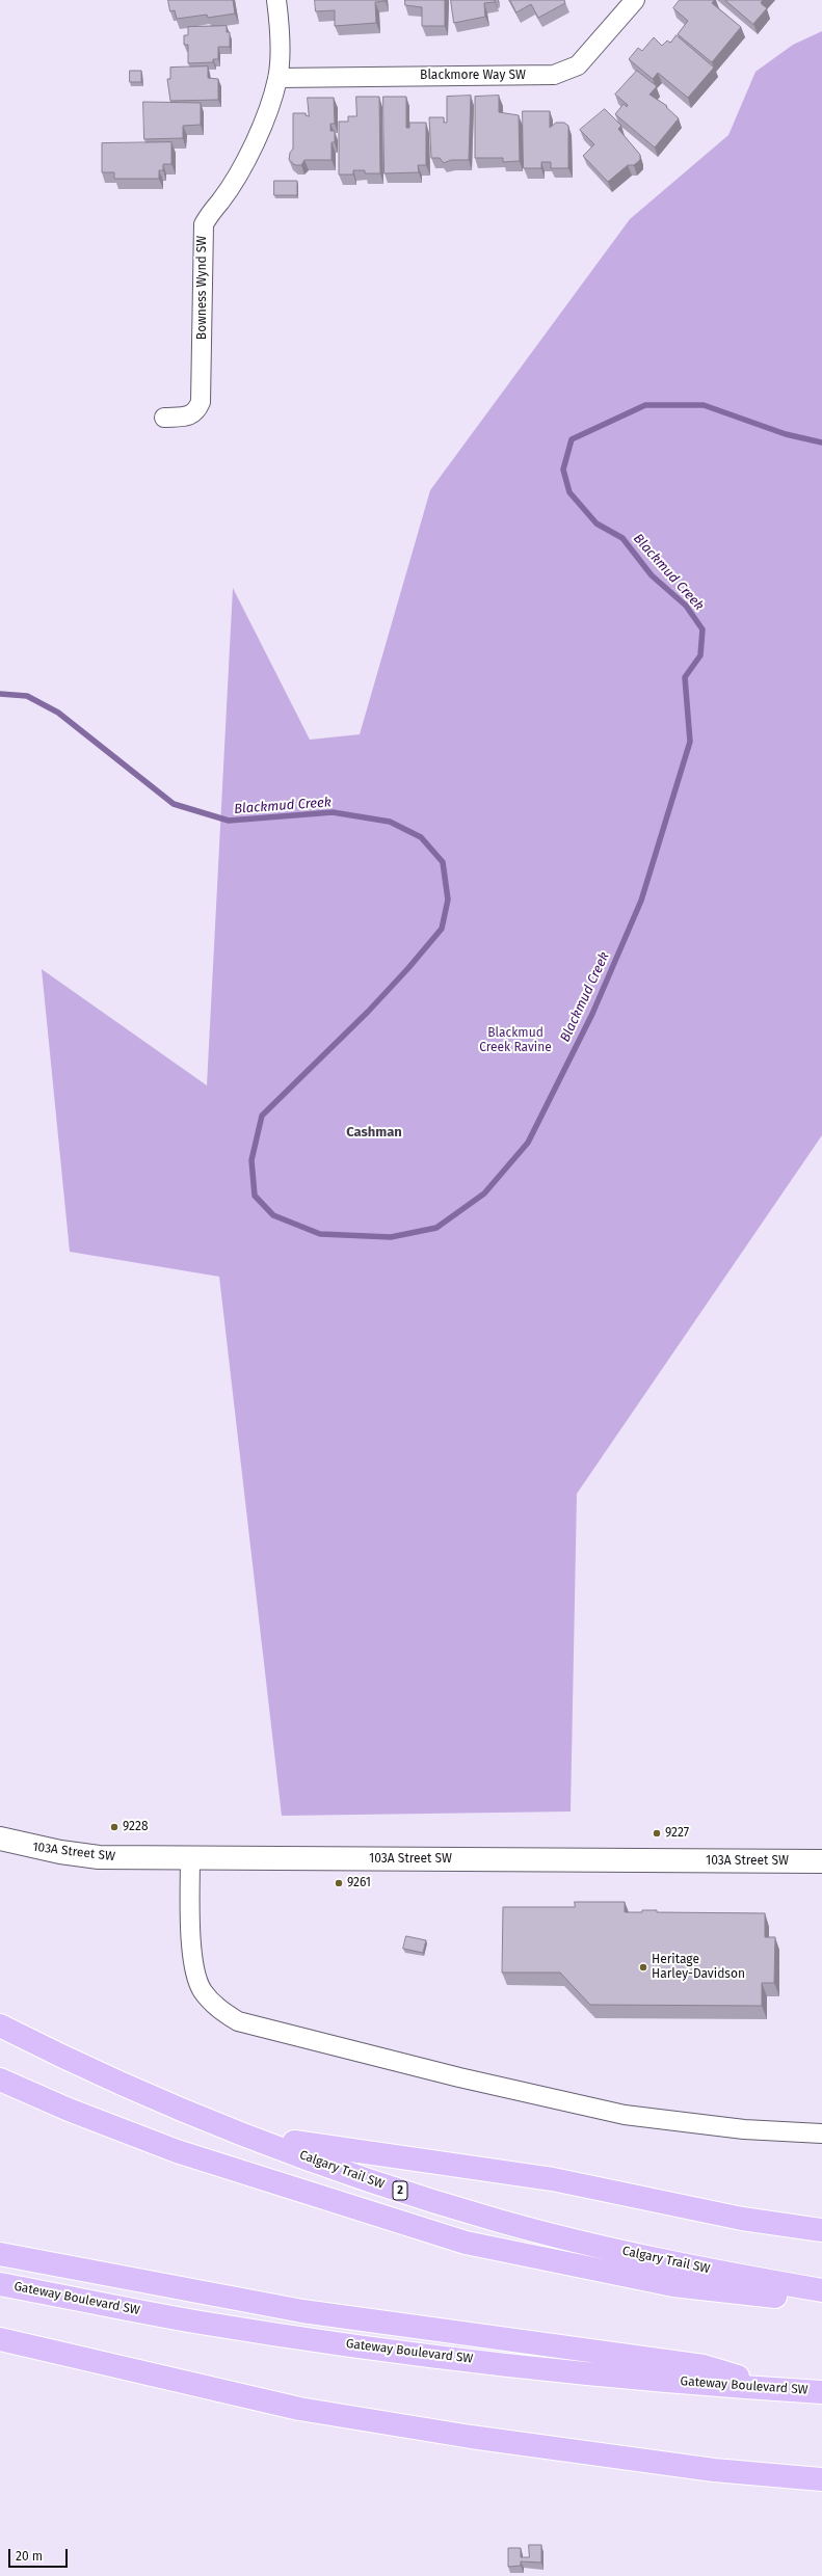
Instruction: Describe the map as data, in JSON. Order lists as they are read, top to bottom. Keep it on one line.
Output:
{"streets":{"highway":["Calgary Trail SW","2","Gateway Boulevard SW"],"street":["Blackmore Way SW","Bowness Wynd SW","103A Street SW"]},"crossings":[["Blackmore Way SW","Bowness Wynd SW"]],"districts":["Cashman"],"water":["Blackmud Creek"],"parks":["Blackmud Creek Ravine"],"places":["9228","9227","9261","Heritage Harley-Davidson"],"scale_bar":"20 m"}
